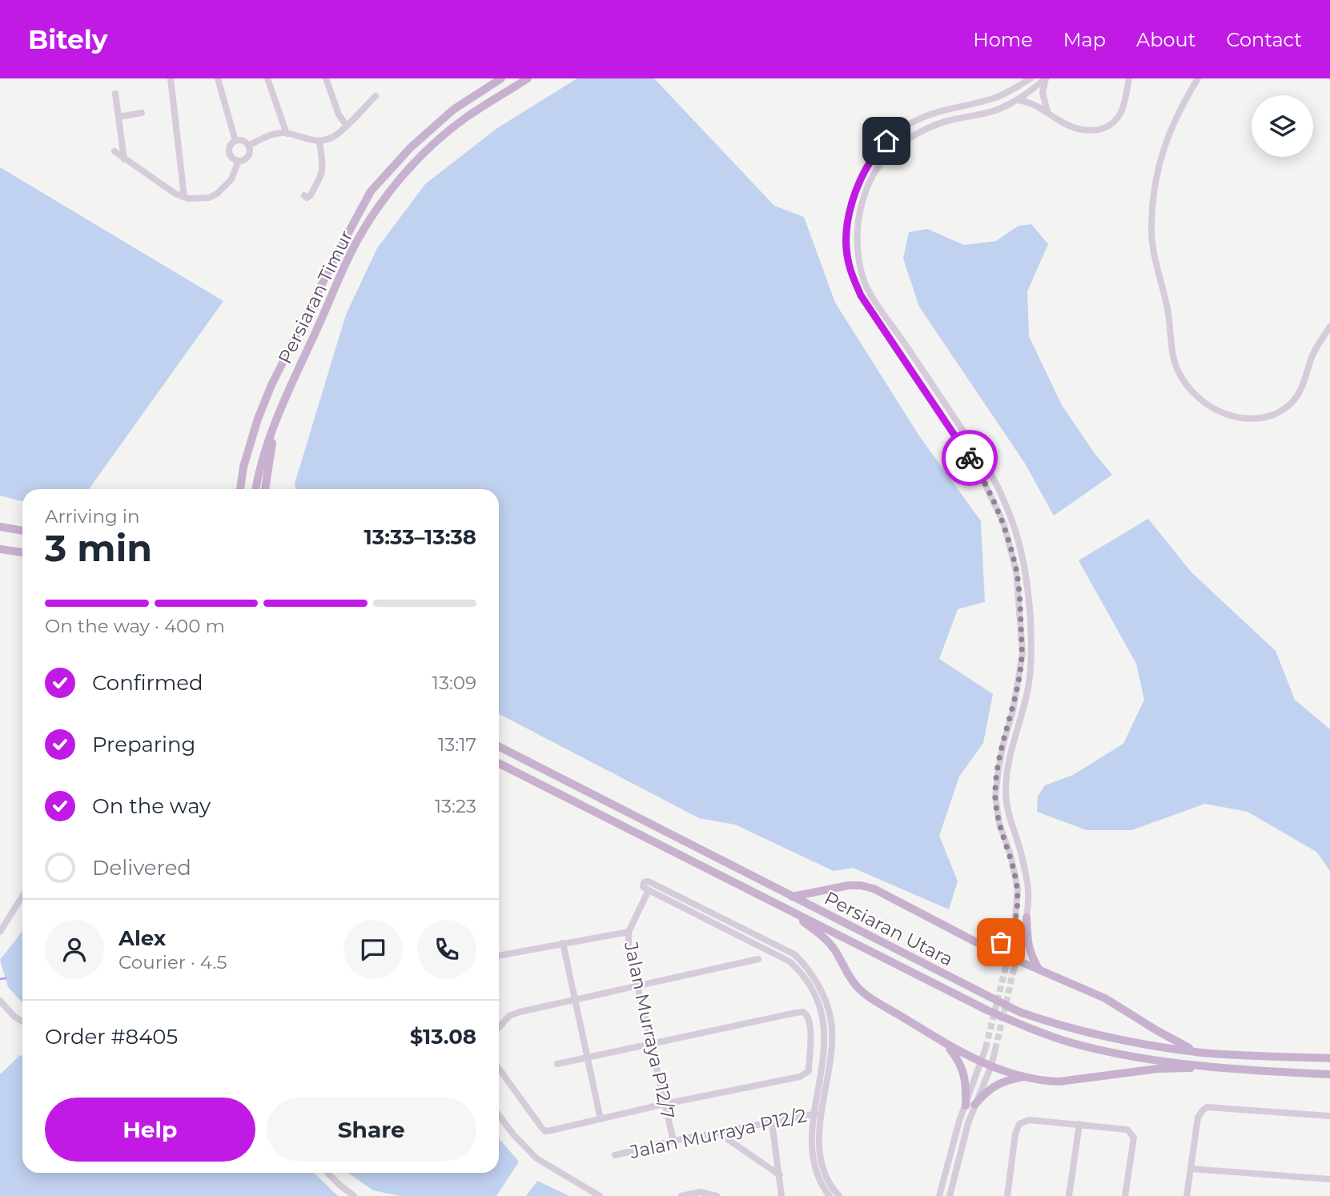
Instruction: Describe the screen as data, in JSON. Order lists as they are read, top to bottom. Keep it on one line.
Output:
{"streets":{"main road":["Persiaran Timur","Persiaran Utara"],"street":["Jalan Murraya P12/7","Jalan Murraya P12/2"]},"crossings":[["Jalan Murraya P12/7","Jalan Murraya P12/2"]],"page":{"header":"Bitely","nav":["Home","Map","About","Contact"],"heading":["3 min","Arriving in","13:33–13:38"],"panel":["Alex","Courier · 4.5","Order #8405","$13.08"],"bar":"On the way · 400 m","list":[["Confirmed","13:09"],["Preparing","13:17"],["On the way","13:23"],"Delivered"],"buttons":["Help","Share"]}}
